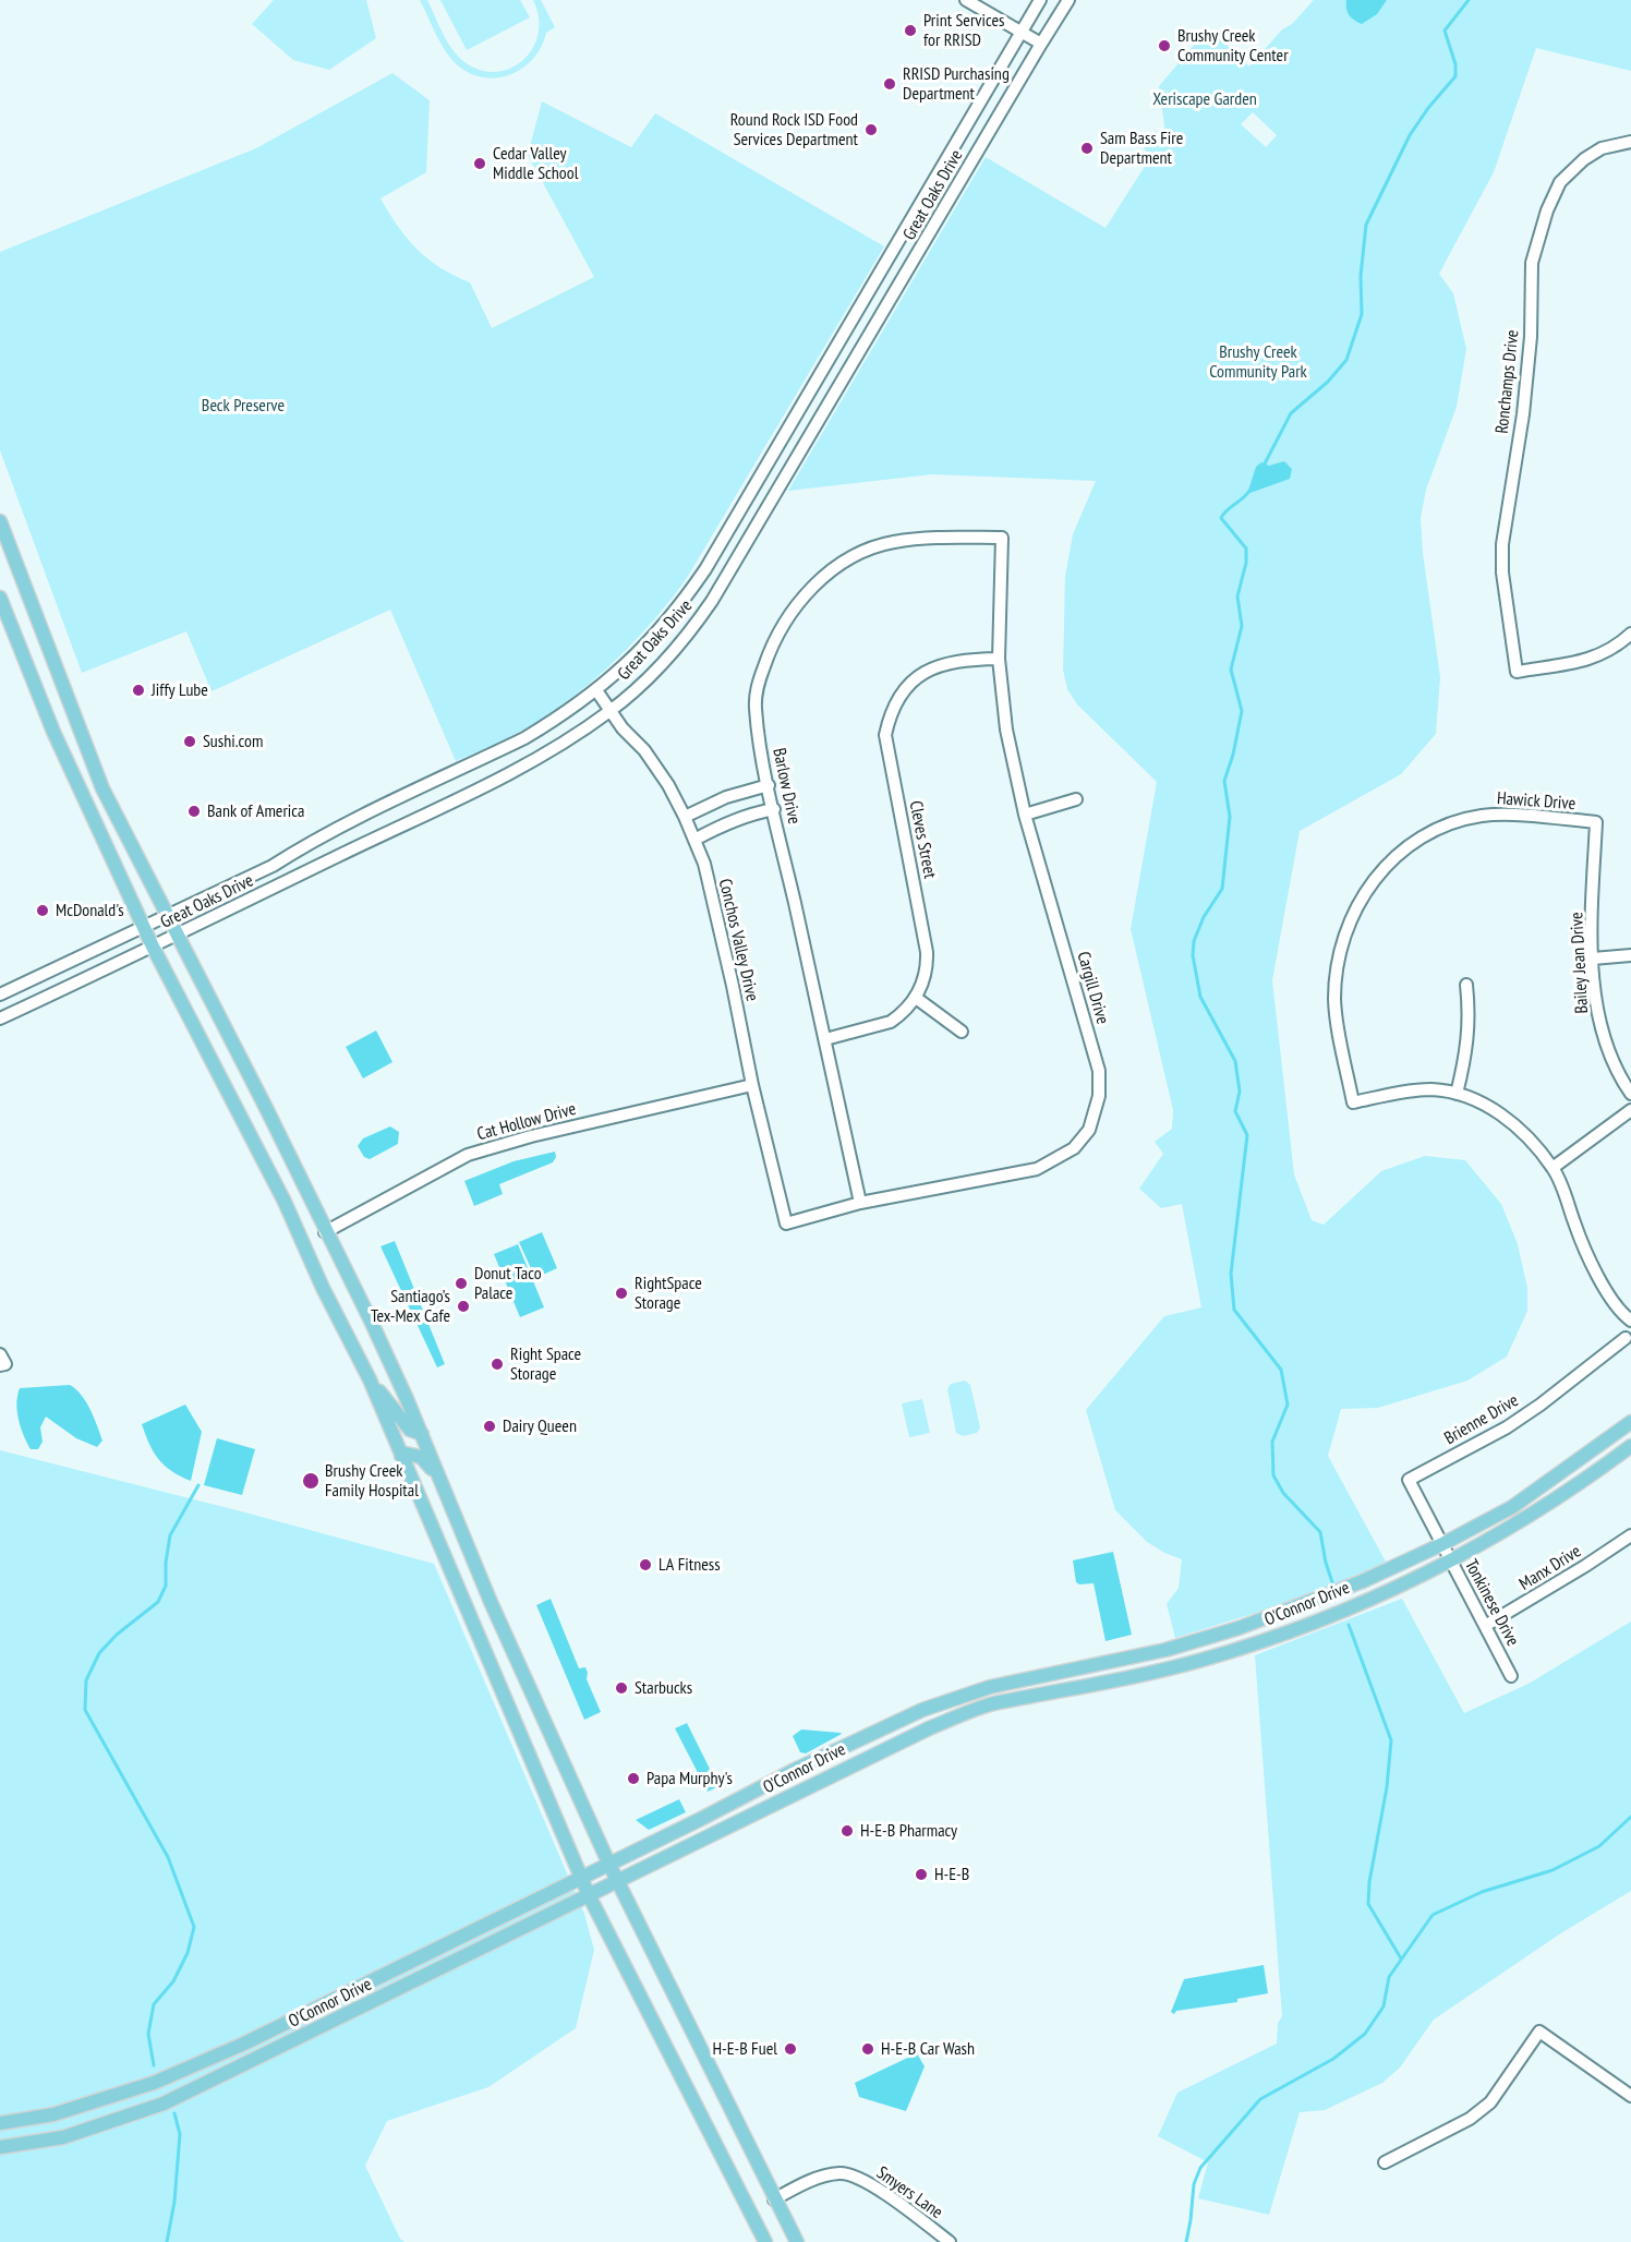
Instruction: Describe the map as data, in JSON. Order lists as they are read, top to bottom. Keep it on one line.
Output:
{"streets":{"main road":["O'Connor Drive"],"street":["Great Oaks Drive","Ronchamps Drive","Barlow Drive","Hawick Drive","Cleves Street","Conchos Valley Drive","Bailey Jean Drive","Cargill Drive","Cat Hollow Drive","Brienne Drive","Manx Drive","Tonkinese Drive","Smyers Lane"]},"crossings":[["Great Oaks Drive","Conchos Valley Drive"],["Barlow Drive","Cleves Street"],["Barlow Drive","Cargill Drive"],["Hawick Drive","Bailey Jean Drive"],["Cleves Street","Cargill Drive"],["Conchos Valley Drive","Cargill Drive"],["Conchos Valley Drive","Cat Hollow Drive"],["Brienne Drive","Tonkinese Drive"],["Brienne Drive","O'Connor Drive"],["Manx Drive","Tonkinese Drive"],["Tonkinese Drive","O'Connor Drive"]],"parks":["Xeriscape Garden","Brushy Creek Community Park","Beck Preserve"],"places":["Print Services for RRISD","Brushy Creek Community Center","RRISD Purchasing Department","Round Rock ISD Food Services Department","Sam Bass Fire Department","Cedar Valley Middle School","Jiffy Lube","Sushi.com","Bank of America","McDonald's","Donut Taco Palace","RightSpace Storage","Santiago’s Tex-Mex Cafe","Right Space Storage","Dairy Queen","Brushy Creek Family Hospital","LA Fitness","Starbucks","Papa Murphy's","H-E-B Pharmacy","H-E-B","H-E-B Fuel","H-E-B Car Wash"]}
